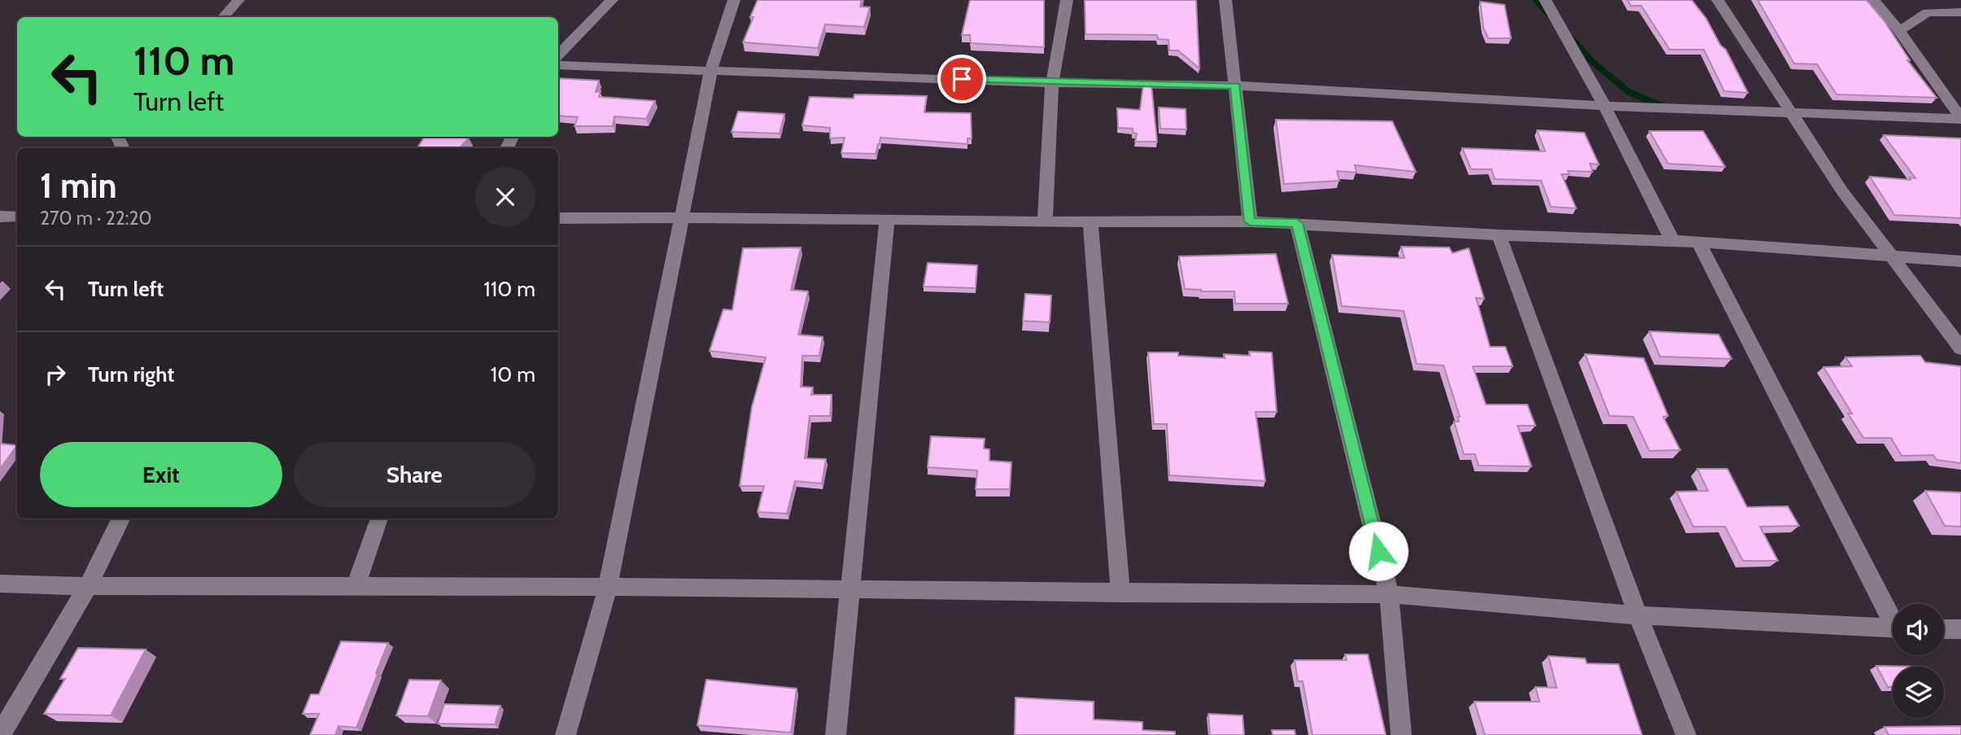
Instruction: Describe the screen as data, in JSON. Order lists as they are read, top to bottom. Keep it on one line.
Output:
{"page":{"turn":["110 m","Turn left"],"heading":["1 min","270 m · 22:20"],"list":[{"name":"Turn left","value":"110 m"},{"name":"Turn right","value":"10 m"}],"buttons":["Exit","Share"]}}
